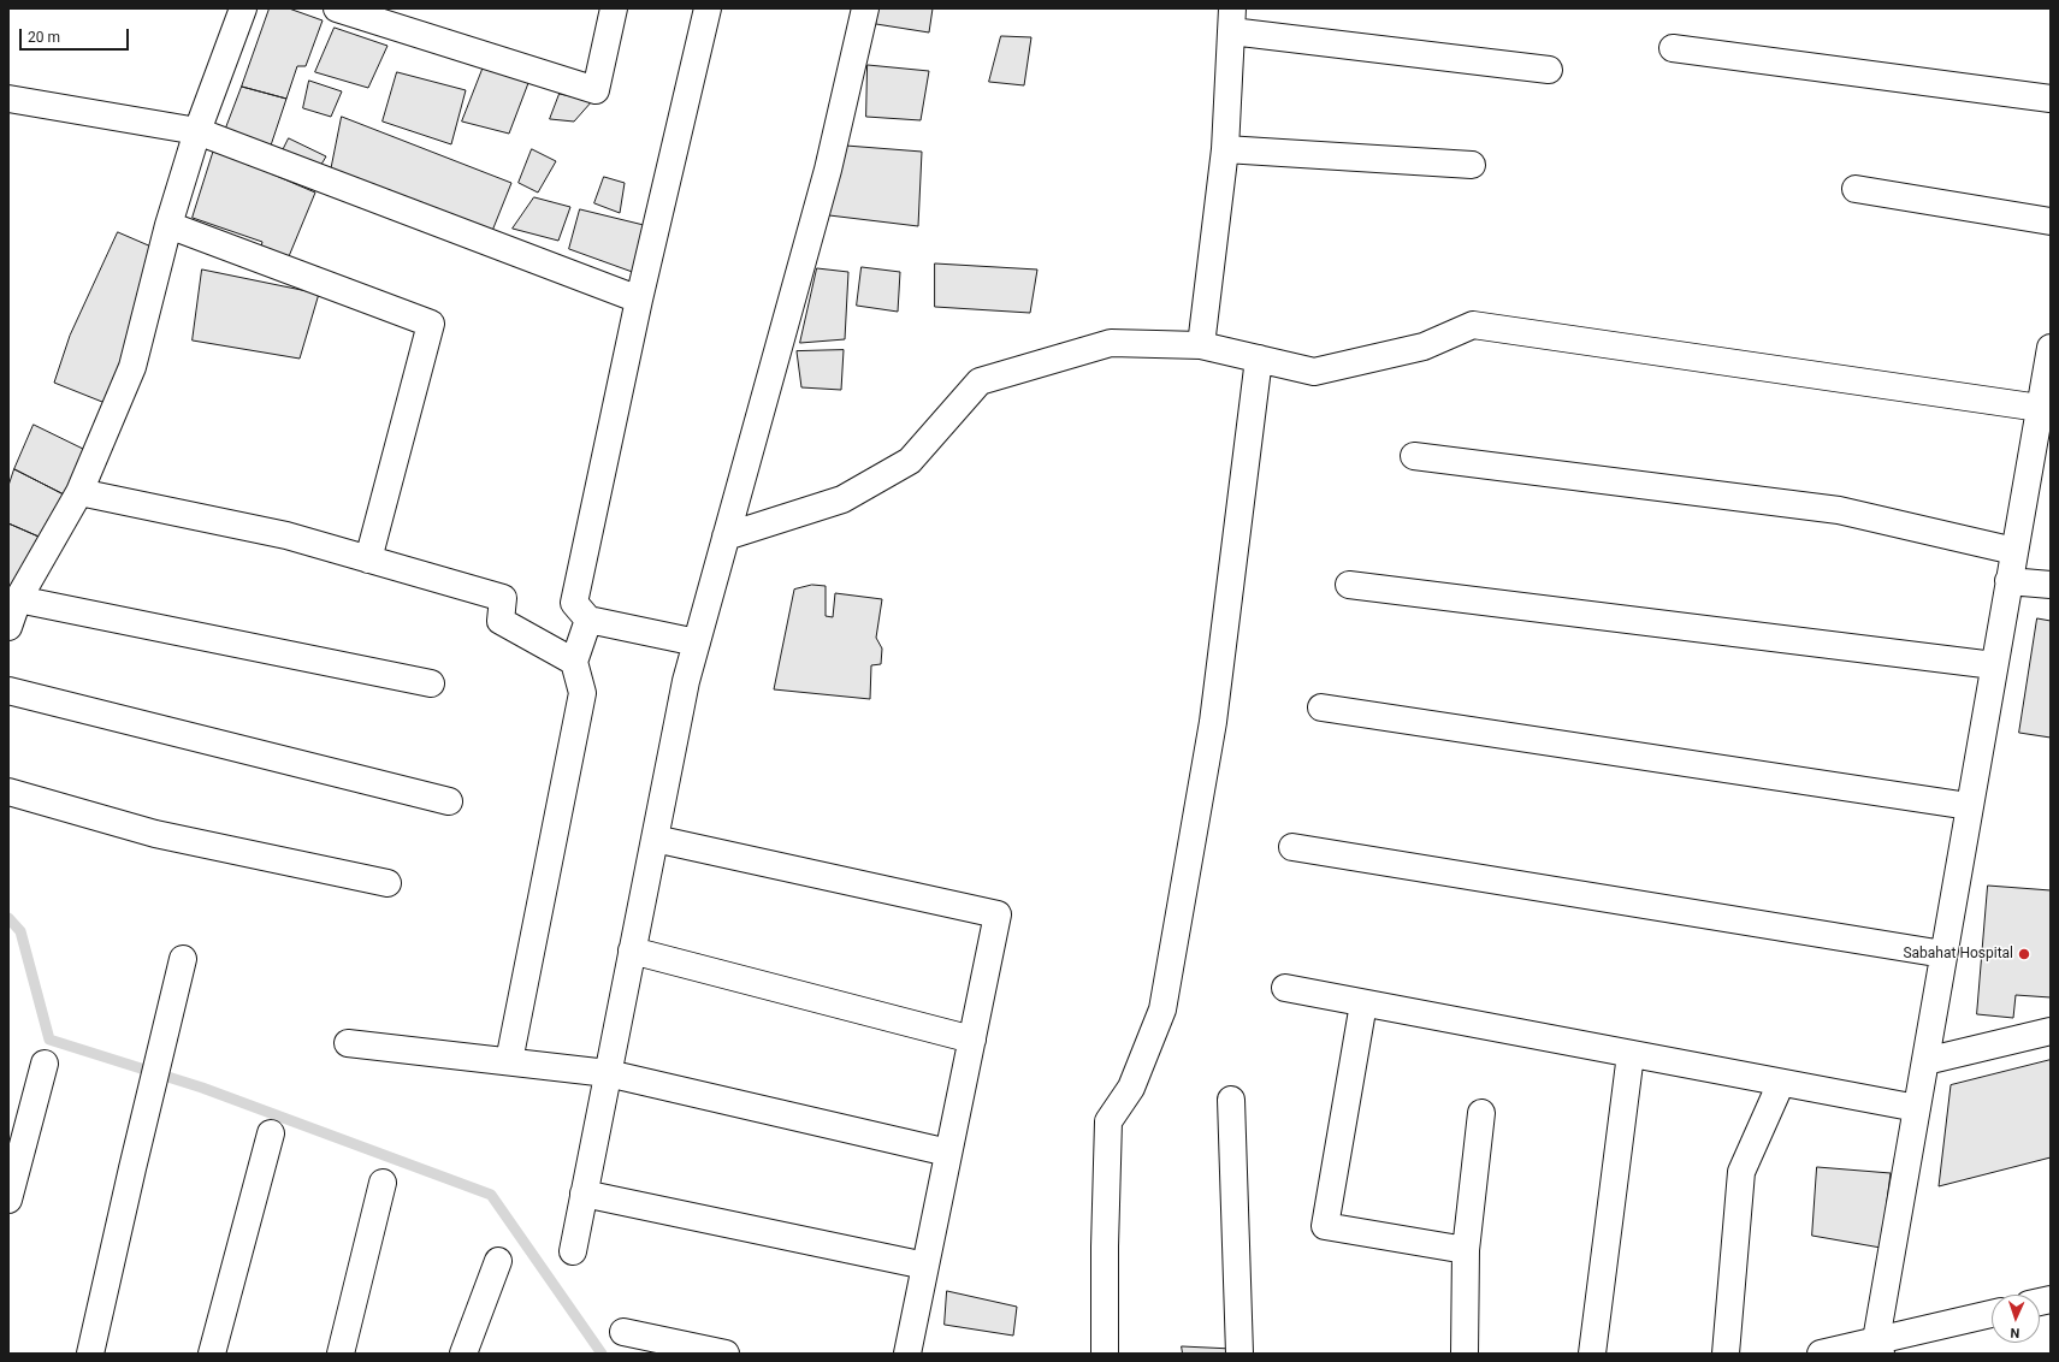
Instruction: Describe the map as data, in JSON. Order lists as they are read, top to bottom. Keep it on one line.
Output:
{"places":["Sabahat Hospital"],"scale_bar":"20 m","north":"bottom"}
